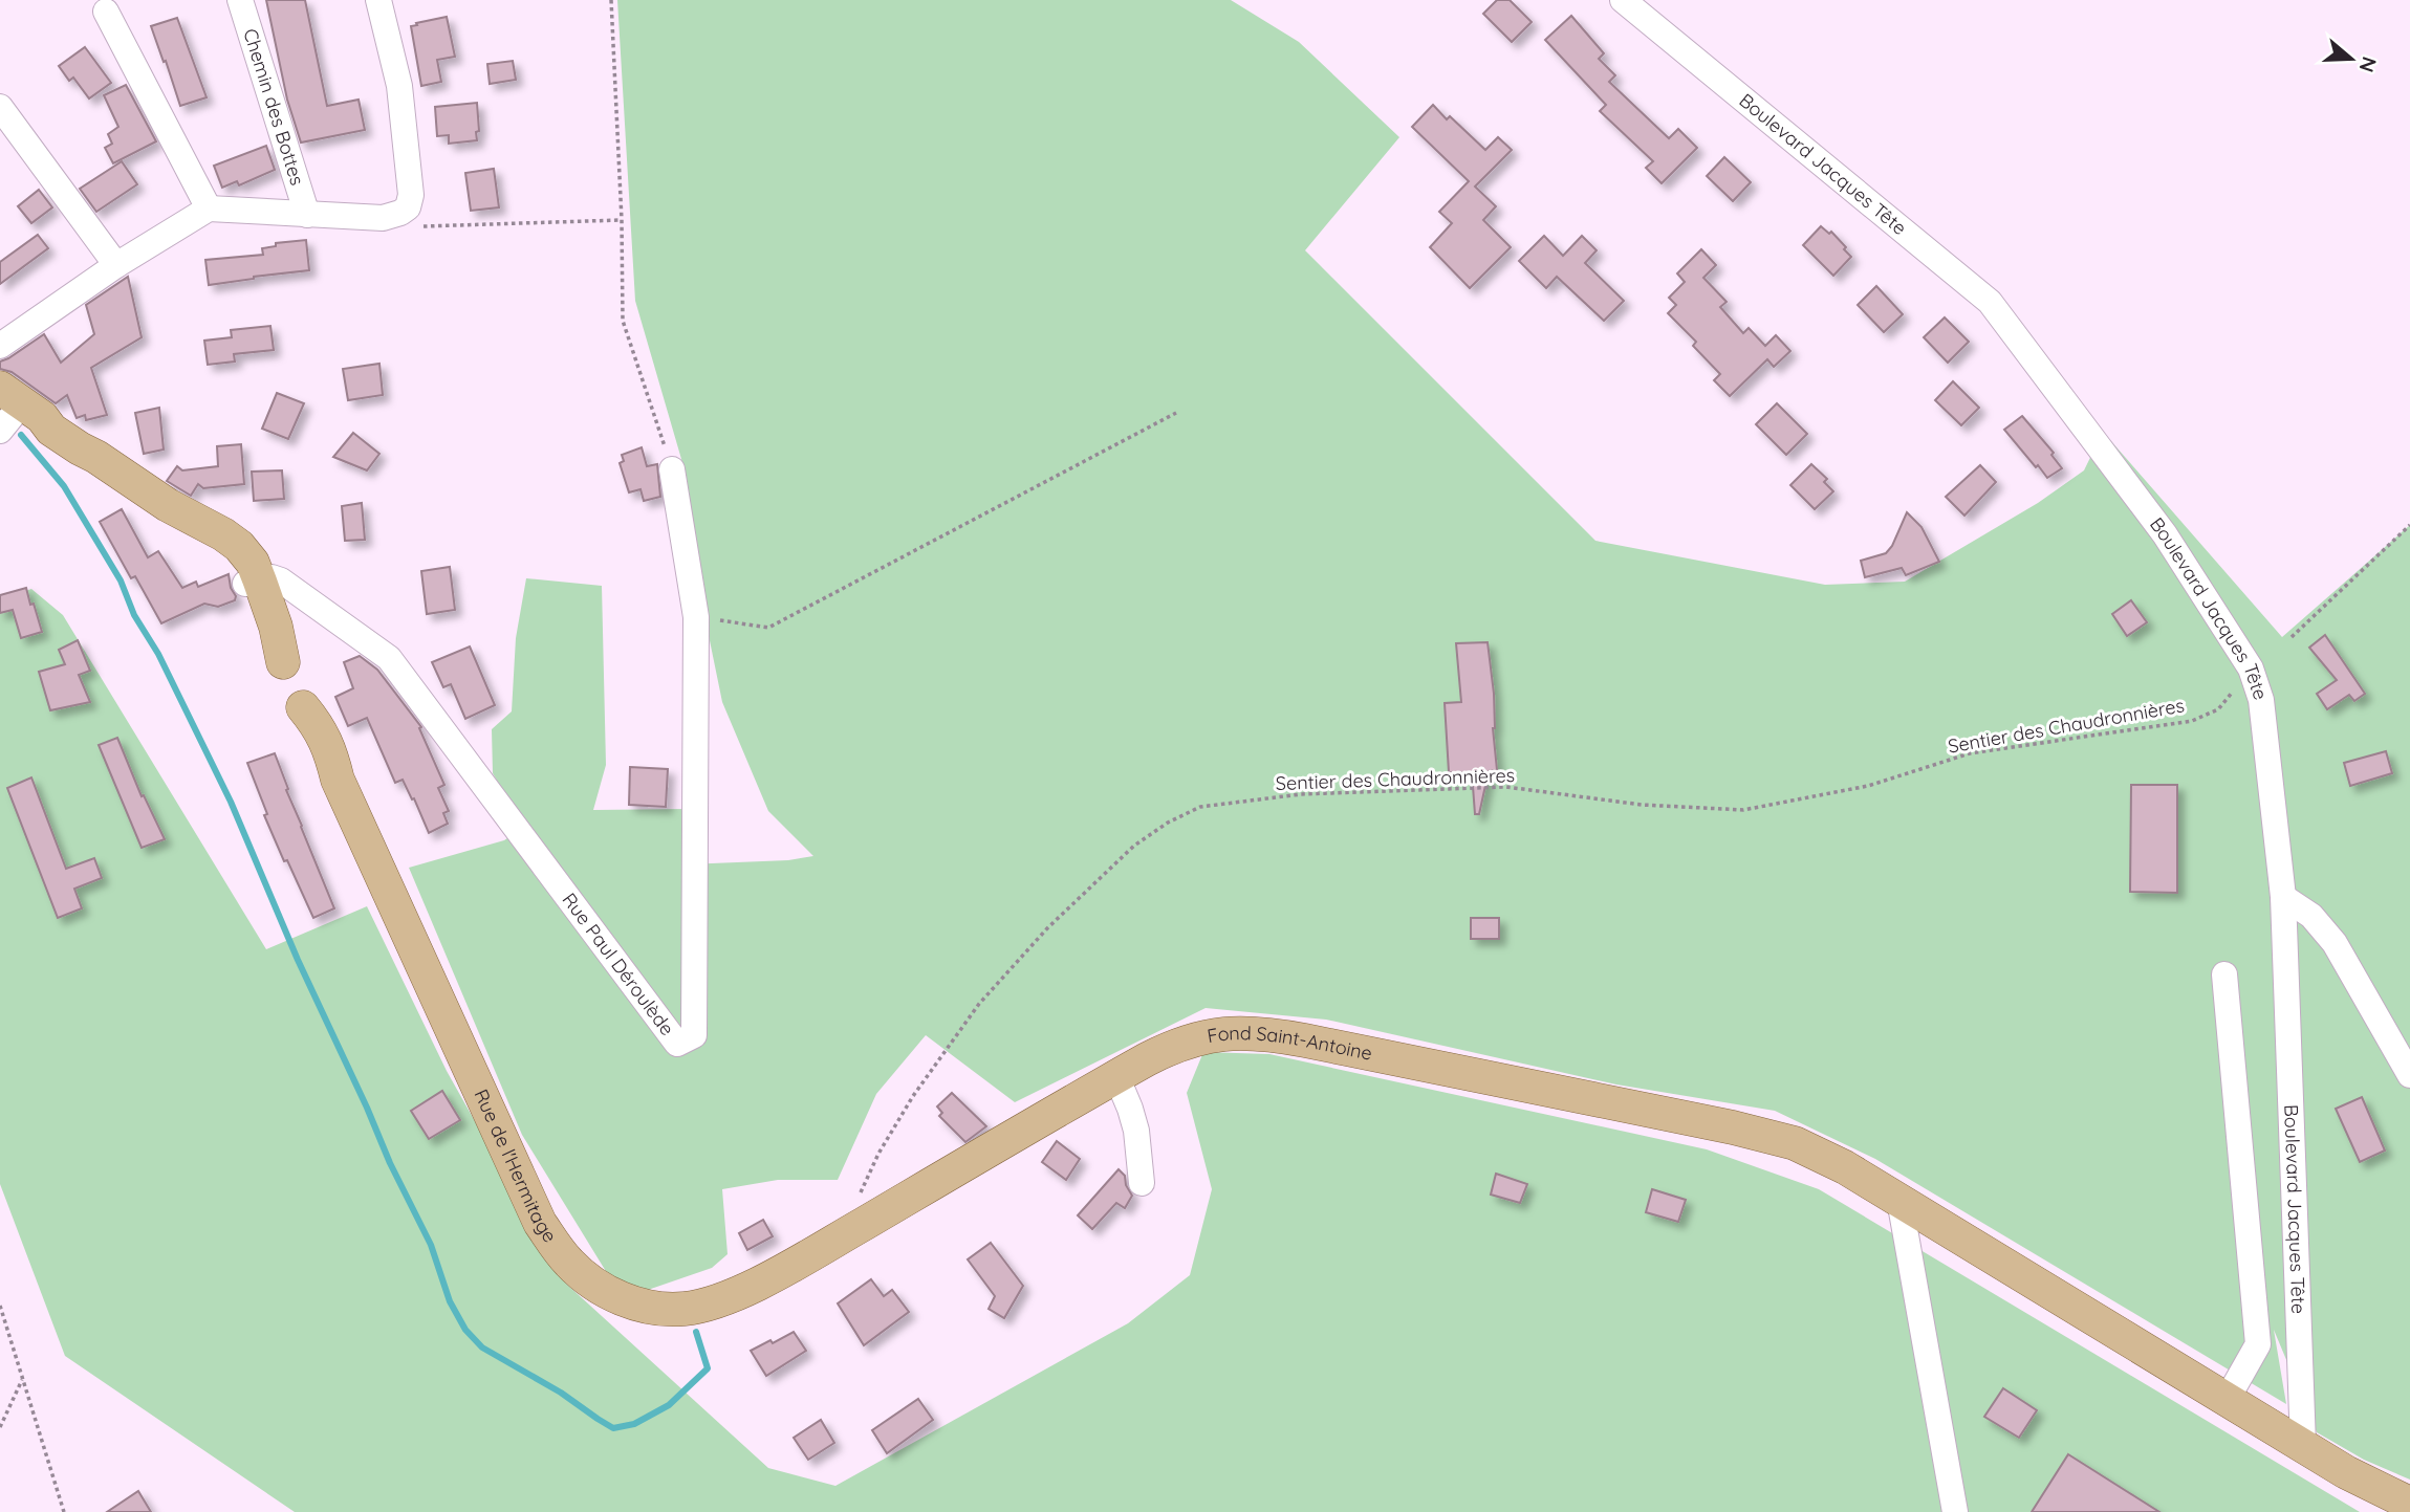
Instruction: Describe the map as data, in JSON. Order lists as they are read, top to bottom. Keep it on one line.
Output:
{"streets":{"main road":["Fond Saint-Antoine","Rue de l'Hermitage"],"street":["Chemin des Bottes","Boulevard Jacques Tête","Rue Paul Déroulède"],"path":["Sentier des Chaudronnières"]},"crossings":[["Boulevard Jacques Tête","Sentier des Chaudronnières"],["Boulevard Jacques Tête","Fond Saint-Antoine"],["Sentier des Chaudronnières","Fond Saint-Antoine"],["Sentier des Chaudronnières","Rue de l'Hermitage"],["Rue Paul Déroulède","Rue de l'Hermitage"],["Fond Saint-Antoine","Rue de l'Hermitage"]],"north":"right"}
